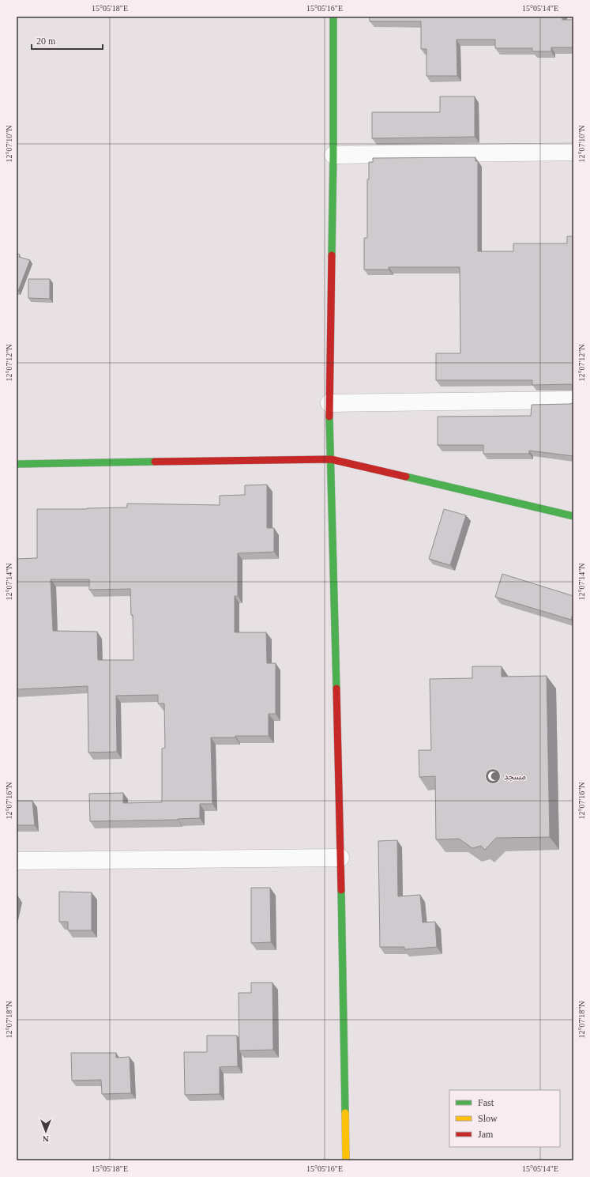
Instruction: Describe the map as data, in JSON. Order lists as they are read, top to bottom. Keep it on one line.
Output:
{"places":{"mosque":["مسجد"]},"legend":["Fast","Slow","Jam"],"scale_bar":"20 m","north":"bottom","coordinates":["15°05'18\"E","15°05'16\"E","15°05'14\"E","12°07'10\"N","12°07'12\"N","12°07'14\"N","12°07'16\"N","12°07'18\"N"]}
